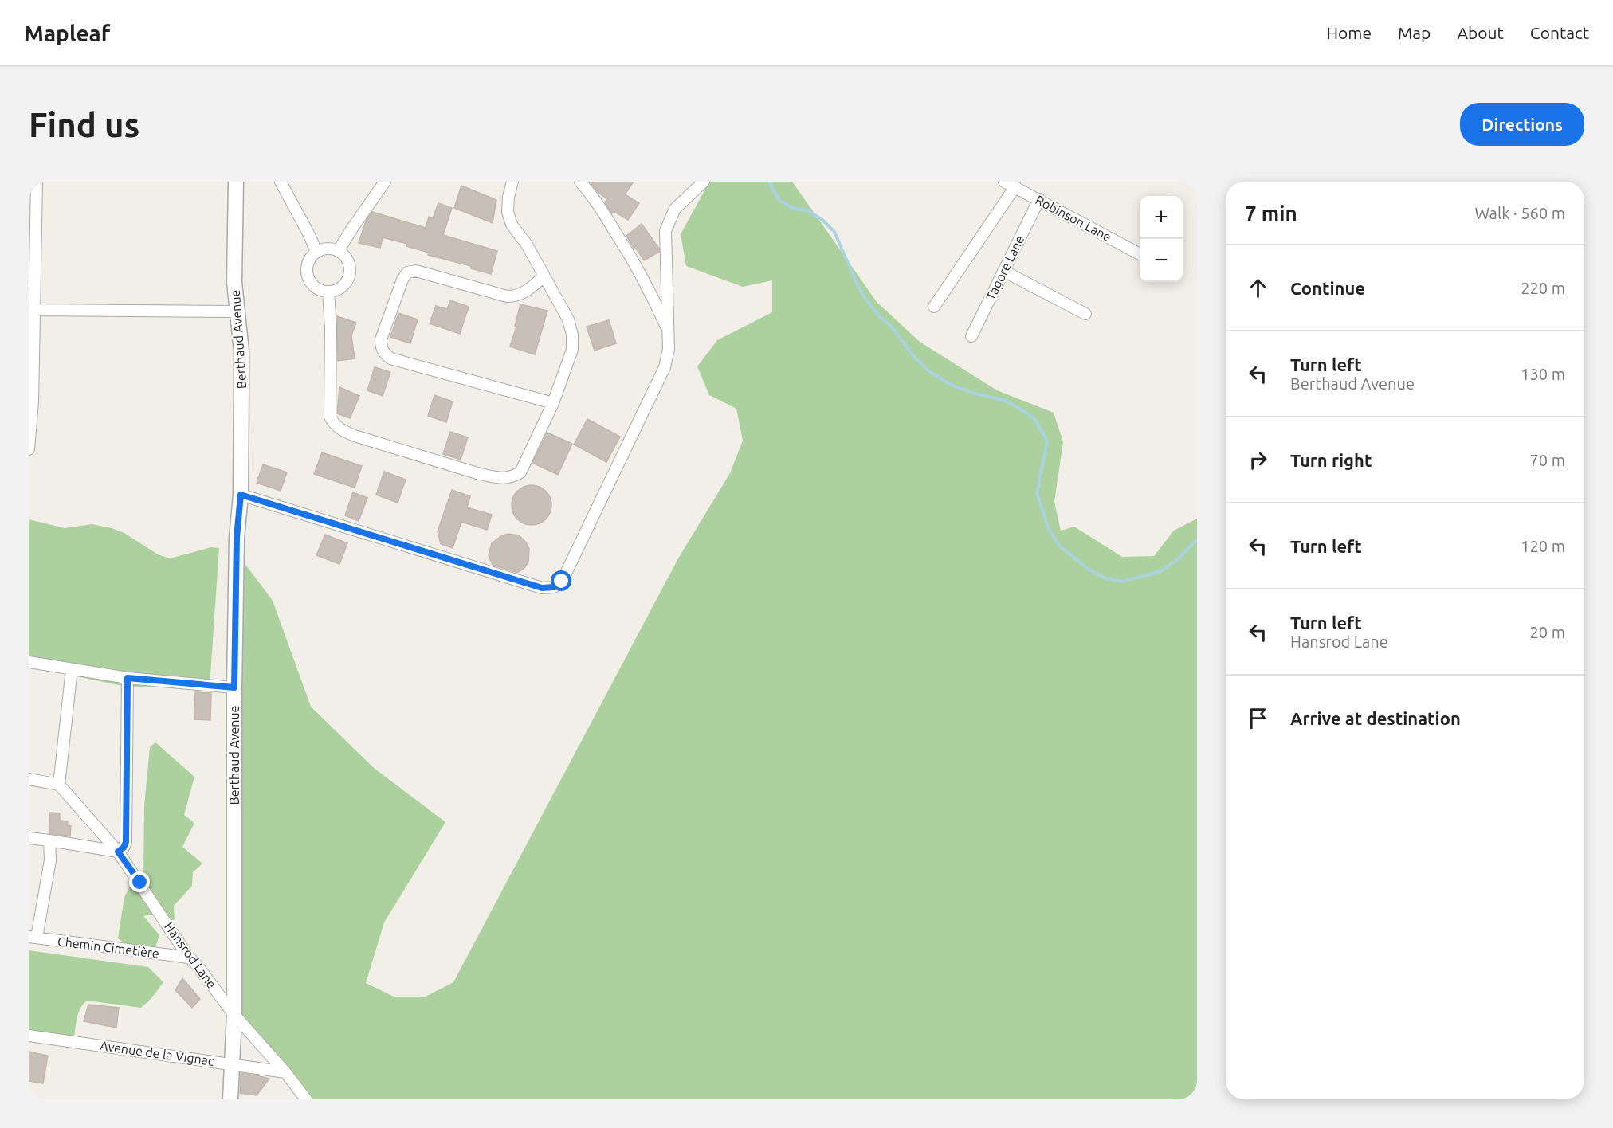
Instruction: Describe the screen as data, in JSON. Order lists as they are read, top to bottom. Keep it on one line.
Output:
{"streets":{"street":["Robinson Lane","Tagore Lane","Berthaud Avenue","Chemin Cimetière","Hansrod Lane","Avenue de la Vignac"]},"crossings":[["Robinson Lane","Tagore Lane"],["Berthaud Avenue","Hansrod Lane"],["Berthaud Avenue","Avenue de la Vignac"],["Chemin Cimetière","Hansrod Lane"]],"page":{"header":"Mapleaf","nav":["Home","Map","About","Contact"],"buttons":"Directions","title":"Find us","heading":["7 min","Walk · 560 m"],"map_buttons":["+","−"],"list":[["Continue","220 m"],["Turn left","Berthaud Avenue","130 m"],["Turn right","70 m"],["Turn left","120 m"],["Turn left","Hansrod Lane","20 m"],"Arrive at destination"]}}
